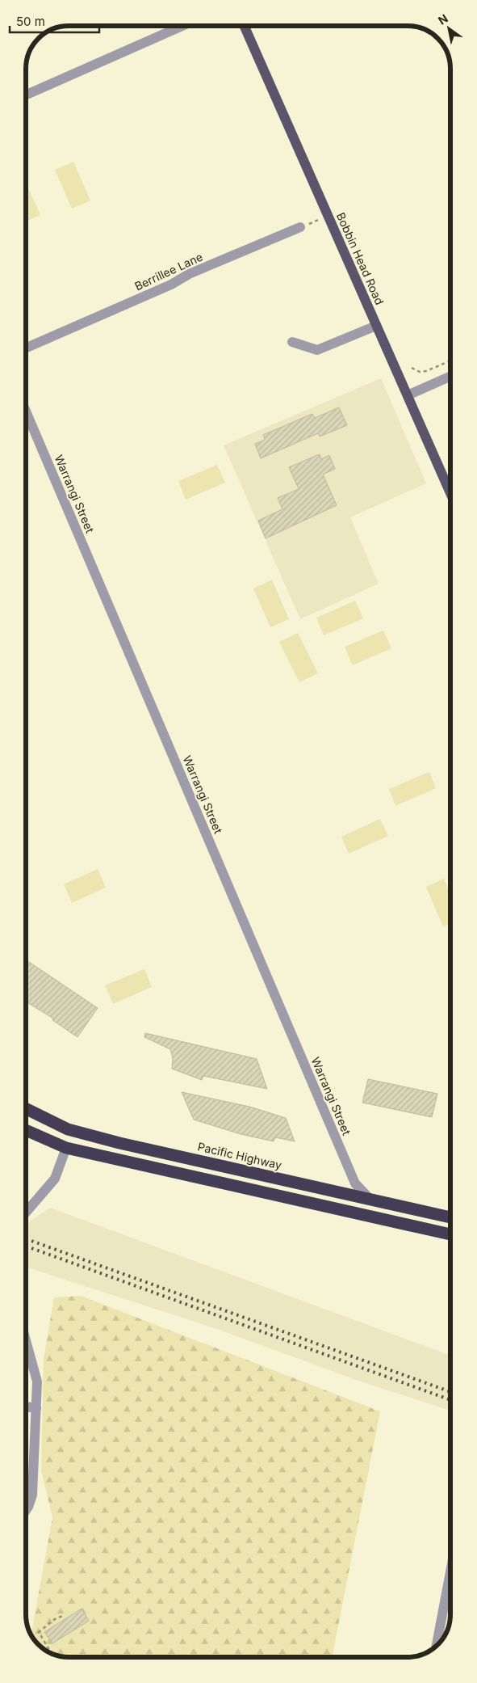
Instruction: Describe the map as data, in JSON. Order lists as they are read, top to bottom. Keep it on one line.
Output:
{"streets":{"highway":["Pacific Highway"],"main road":["Bobbin Head Road"],"street":["Berrillee Lane","Warrangi Street"]},"crossings":[["Warrangi Street","Pacific Highway"]],"scale_bar":"50 m","north":"top left"}
